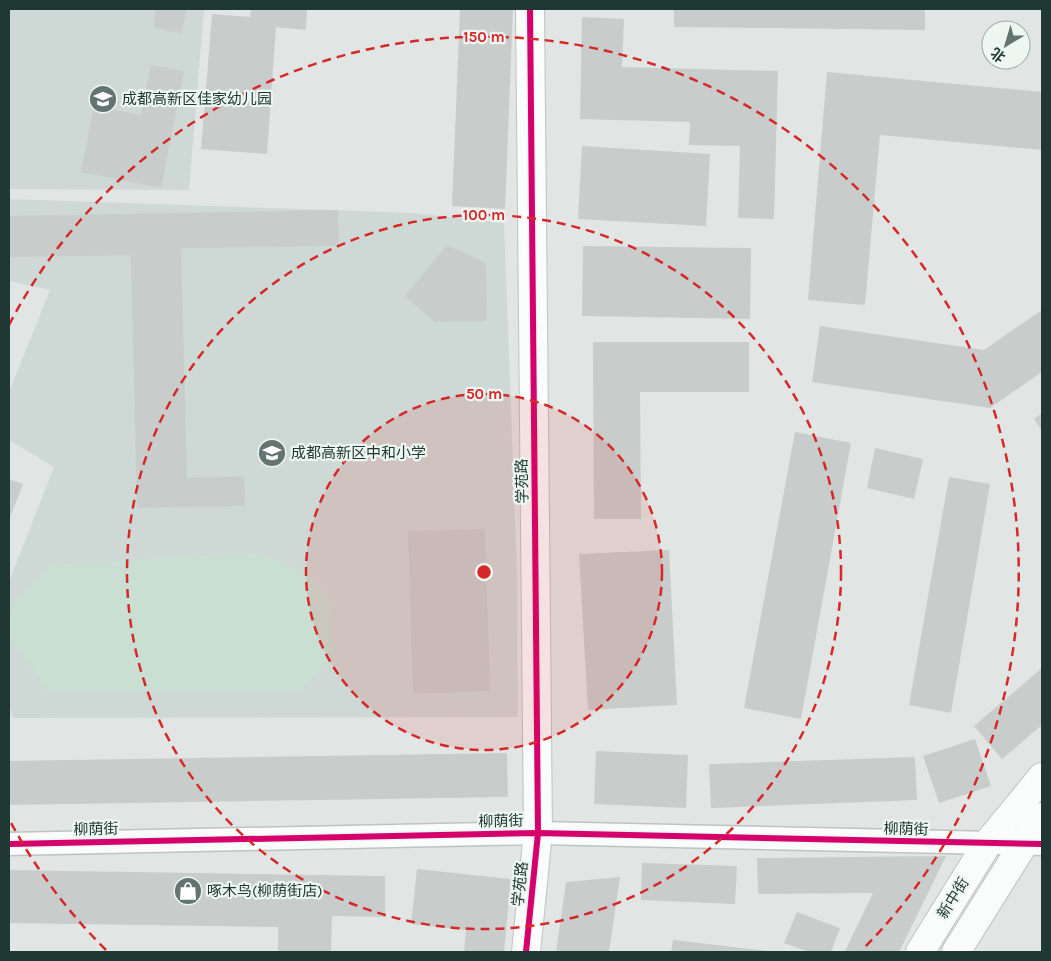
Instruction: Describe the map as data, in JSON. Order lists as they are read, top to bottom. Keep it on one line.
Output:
{"streets":{"street":["学苑路","柳荫街","新中街"]},"crossings":[["学苑路","柳荫街"],["柳荫街","新中街"]],"places":{"school or university":["成都高新区佳家幼儿园","成都高新区中和小学"],"shop":["啄木鸟(柳荫街店)"]},"north":"bottom left","rings":["150 m","100 m","50 m"]}
